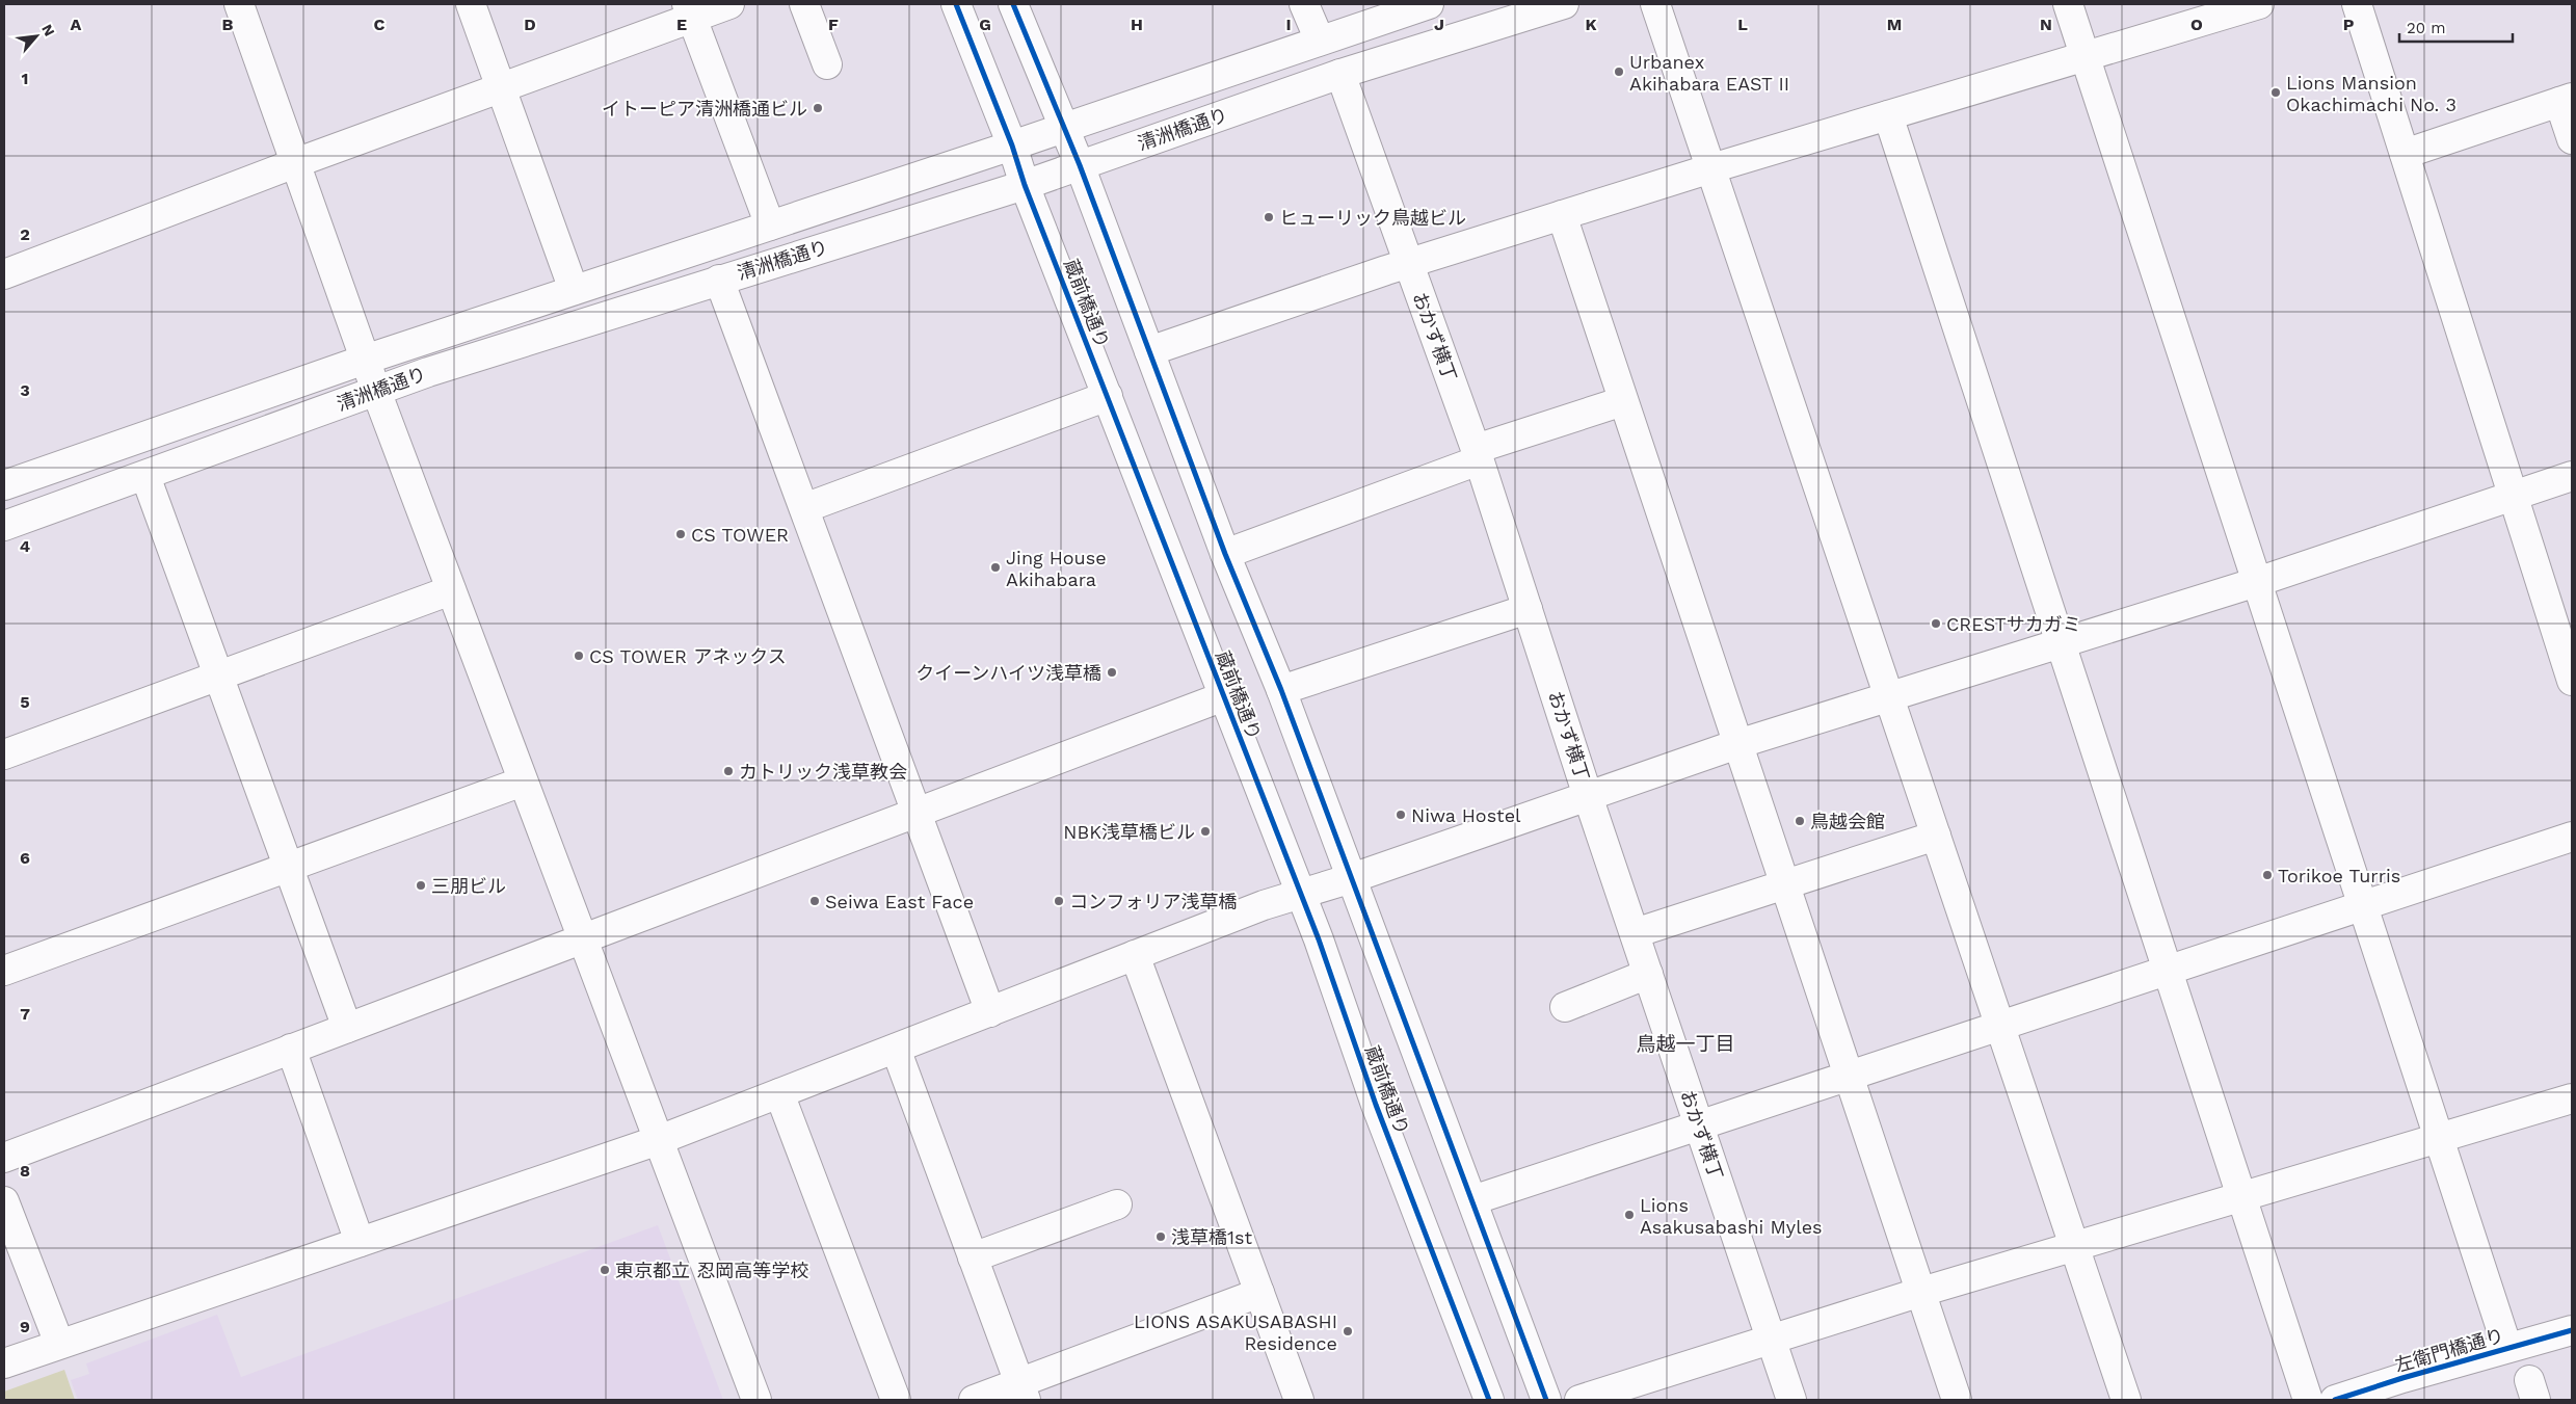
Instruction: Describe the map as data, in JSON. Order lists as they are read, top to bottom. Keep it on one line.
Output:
{"streets":{"street":["清洲橋通り","蔵前橋通り","おかず横丁","左衛門橋通り"]},"crossings":[["清洲橋通り","蔵前橋通り"],["清洲橋通り","おかず横丁"]],"districts":["鳥越一丁目"],"places":["Urbanex Akihabara EAST II","Lions Mansion Okachimachi No. 3","イトーピア清洲橋通ビル","ヒューリック鳥越ビル","CS TOWER","Jing House Akihabara","CRESTサカガミ","CS TOWER アネックス","クイーンハイツ浅草橋","カトリック浅草教会","Niwa Hostel","鳥越会館","NBK浅草橋ビル","Torikoe Turris","三朋ビル","Seiwa East Face","コンフォリア浅草橋","Lions Asakusabashi Myles","浅草橋1st","東京都立 忍岡高等学校","LIONS ASAKUSABASHI Residence"],"scale_bar":"20 m","north":"top right","grid":{"columns":["A","B","C","D","E","F","G","H","I","J","K","L","M","N","O","P"],"rows":["1","2","3","4","5","6","7","8","9"]}}
